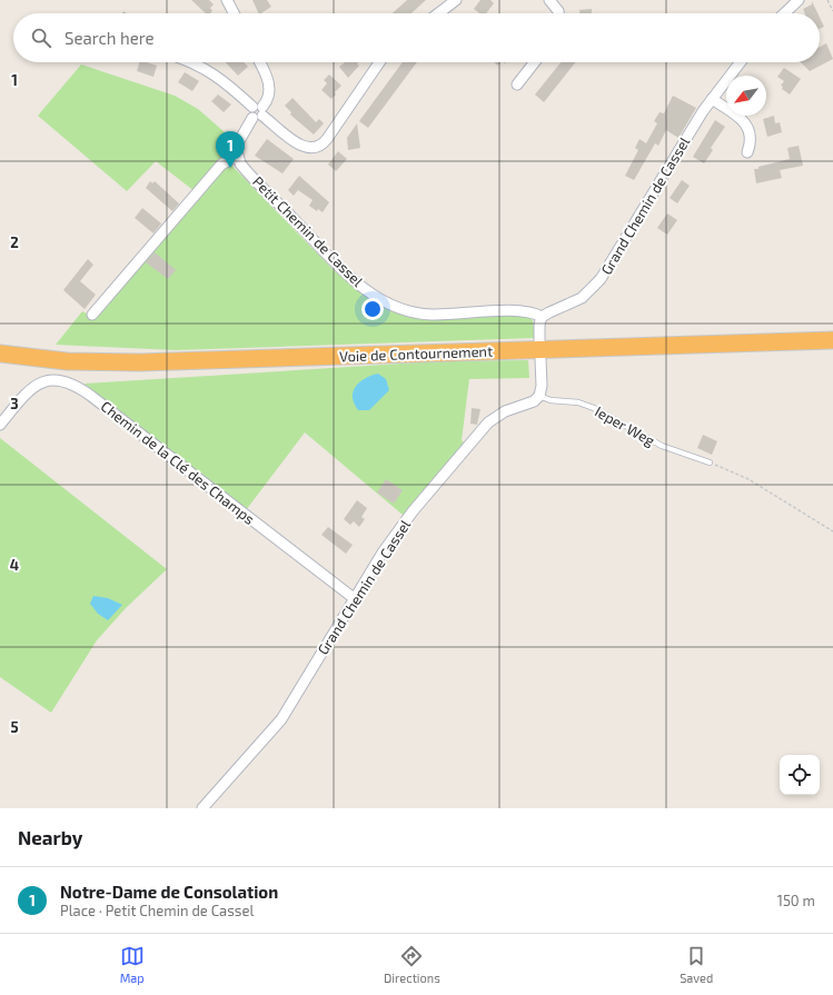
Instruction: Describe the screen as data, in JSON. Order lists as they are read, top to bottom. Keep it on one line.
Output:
{"streets":{"highway":["Voie de Contournement"],"street":["Grand Chemin de Cassel","Petit Chemin de Cassel","Chemin de la Clé des Champs"],"lane":["Ieper Weg"]},"crossings":[["Grand Chemin de Cassel","Petit Chemin de Cassel"],["Grand Chemin de Cassel","Ieper Weg"],["Grand Chemin de Cassel","Chemin de la Clé des Champs"]],"north":"bottom left","page":{"search":"Search here","pins":"1","heading":"Nearby","list":[{"mark":"1","name":"Notre-Dame de Consolation","note":"Place · Petit Chemin de Cassel","value":"150 m"}],"nav":["Map","Directions","Saved"]},"grid":{"rows":["1","2","3","4","5"]}}
